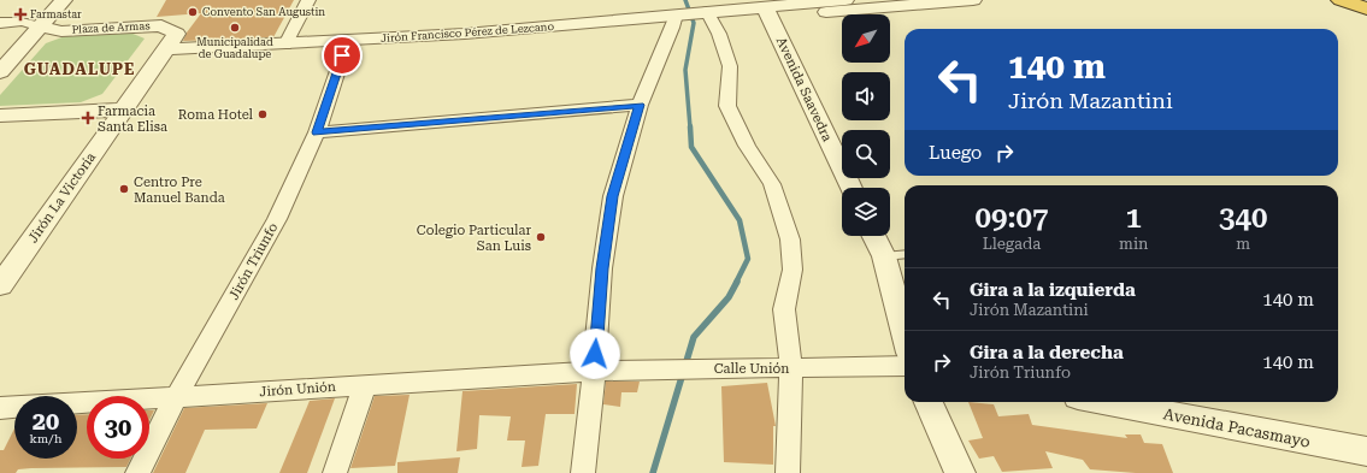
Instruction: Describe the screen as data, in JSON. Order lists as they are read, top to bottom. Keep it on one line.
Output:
{"streets":{"street":["Plaza de Armas","Jirón Francisco Pérez de Lezcano","Avenida Saavedra","Jirón La Victoria","Jirón Triunfo","Calle Unión","Jirón Unión","Avenida Pacasmayo"]},"crossings":[["Plaza de Armas","Jirón Francisco Pérez de Lezcano"],["Plaza de Armas","Jirón La Victoria"],["Jirón Francisco Pérez de Lezcano","Avenida Saavedra"],["Jirón Francisco Pérez de Lezcano","Jirón Triunfo"],["Jirón Triunfo","Jirón Unión"],["Calle Unión","Jirón Unión"]],"districts":["GUADALUPE"],"places":{"other":["Convento San Augustin","Municipalidad de Guadalupe","Roma Hotel","Centro Pre Manuel Banda","Colegio Particular San Luis"],"health":["Farmastar","Farmacia Santa Elisa"]},"north":"bottom left","page":{"turn":["140 m","Jirón Mazantini"],"then":"Luego","eta":["09:07","Llegada","1","min","340","m"],"list":[{"name":"Gira a la izquierda","note":"Jirón Mazantini","value":"140 m"},{"name":"Gira a la derecha","note":"Jirón Triunfo","value":"140 m"}],"speed":"20 km/h","limit":"30"}}
